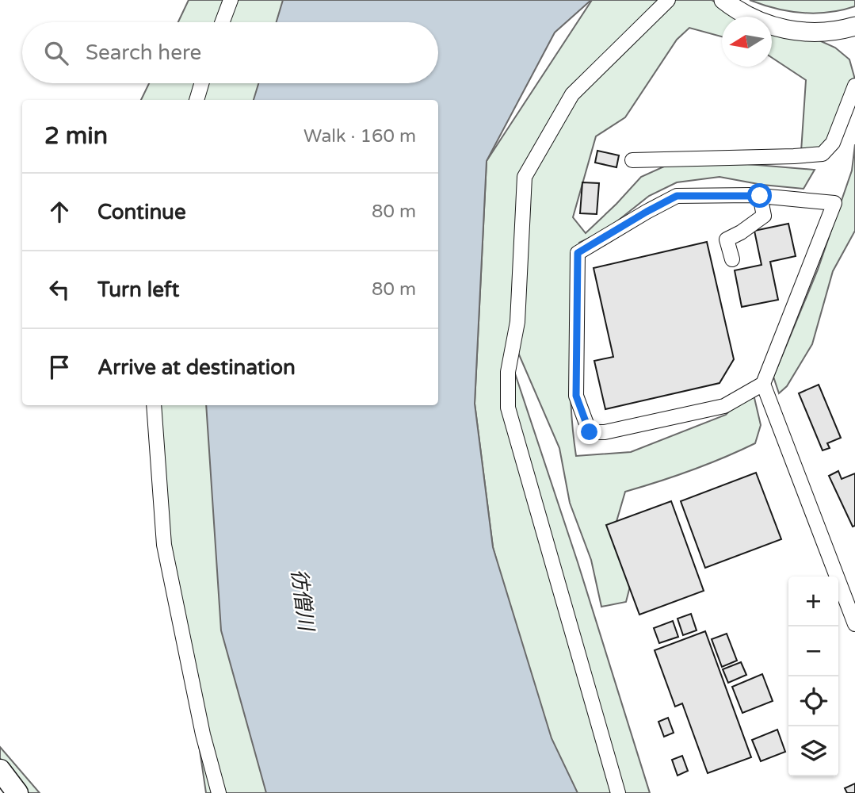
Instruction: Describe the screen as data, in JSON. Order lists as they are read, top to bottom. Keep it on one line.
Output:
{"water":["彷僧川"],"north":"left","page":{"search":"Search here","heading":["2 min","Walk · 160 m"],"list":[["Continue","80 m"],["Turn left","80 m"],"Arrive at destination"],"map_buttons":["+","−"]}}
